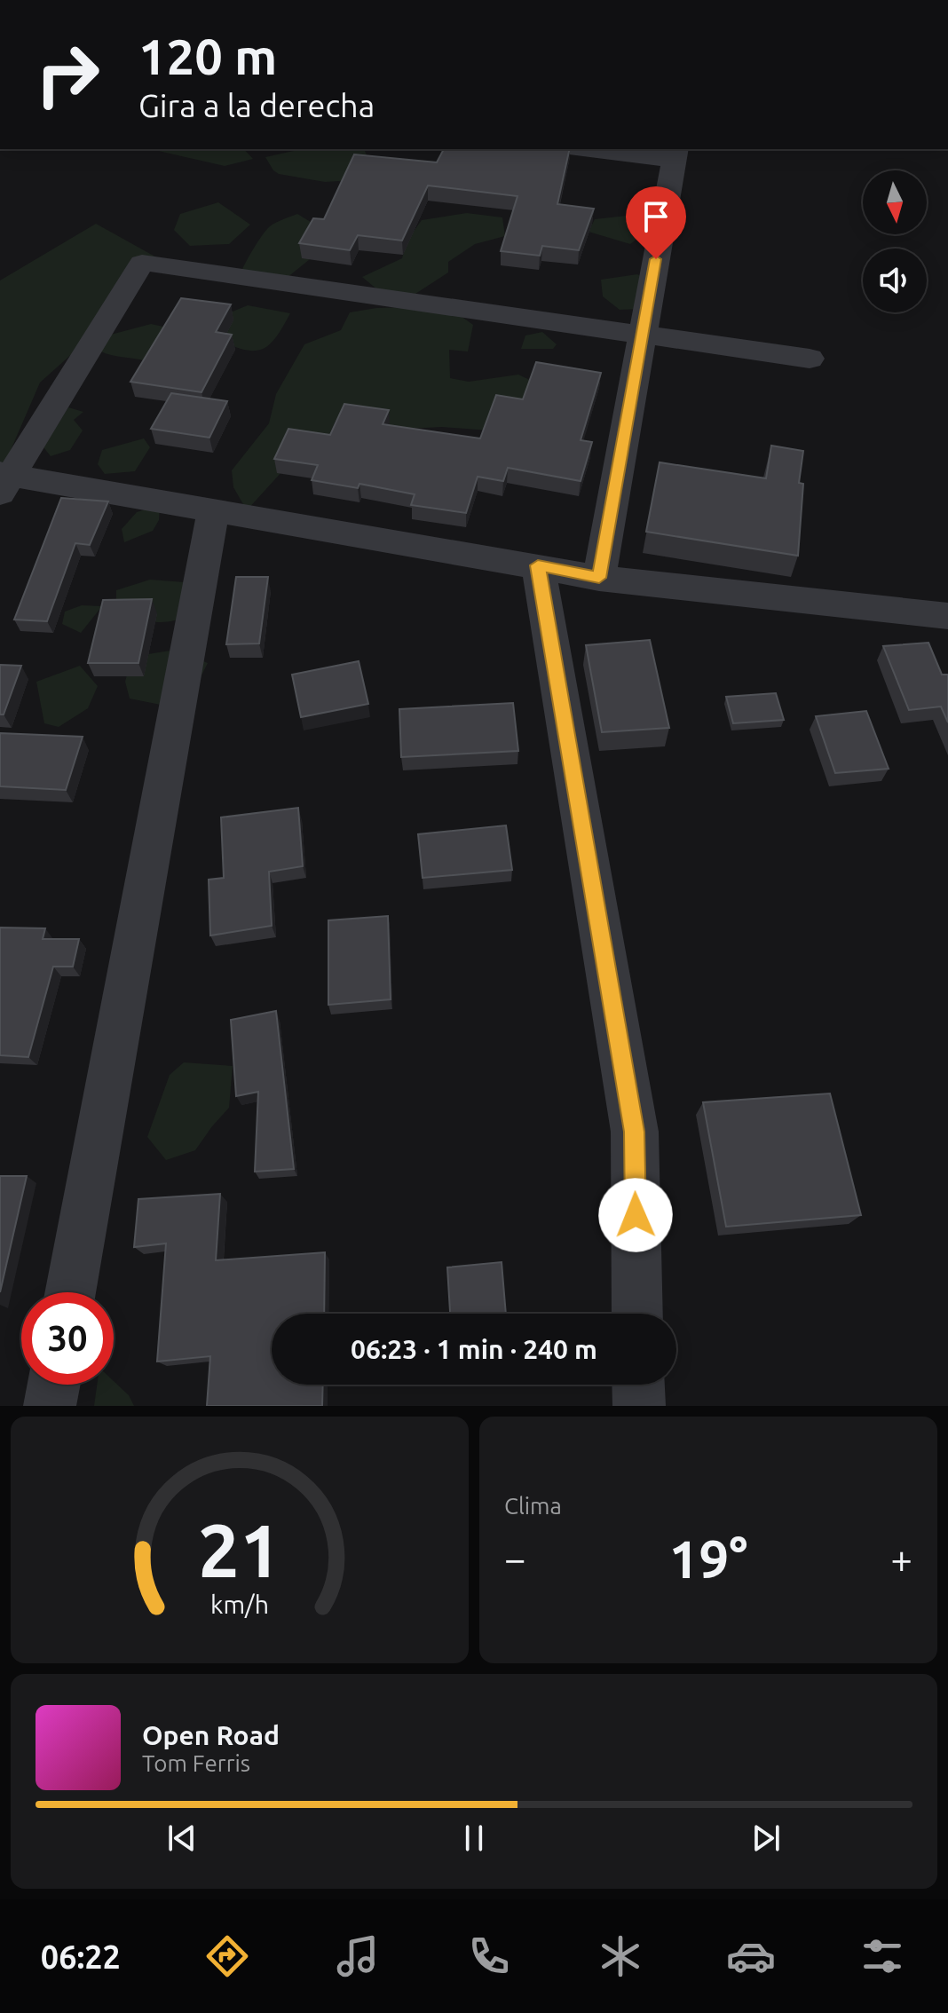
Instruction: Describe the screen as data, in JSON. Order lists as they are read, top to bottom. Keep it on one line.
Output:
{"north":"bottom","page":{"turn":["120 m","Gira a la derecha"],"limit":"30","trip":"06:23 · 1 min · 240 m","tile":"Clima","heat":["−","19°","+"],"song":["Open Road","Tom Ferris"],"tabs":"06:22","gauge":["21","km/h"]}}
